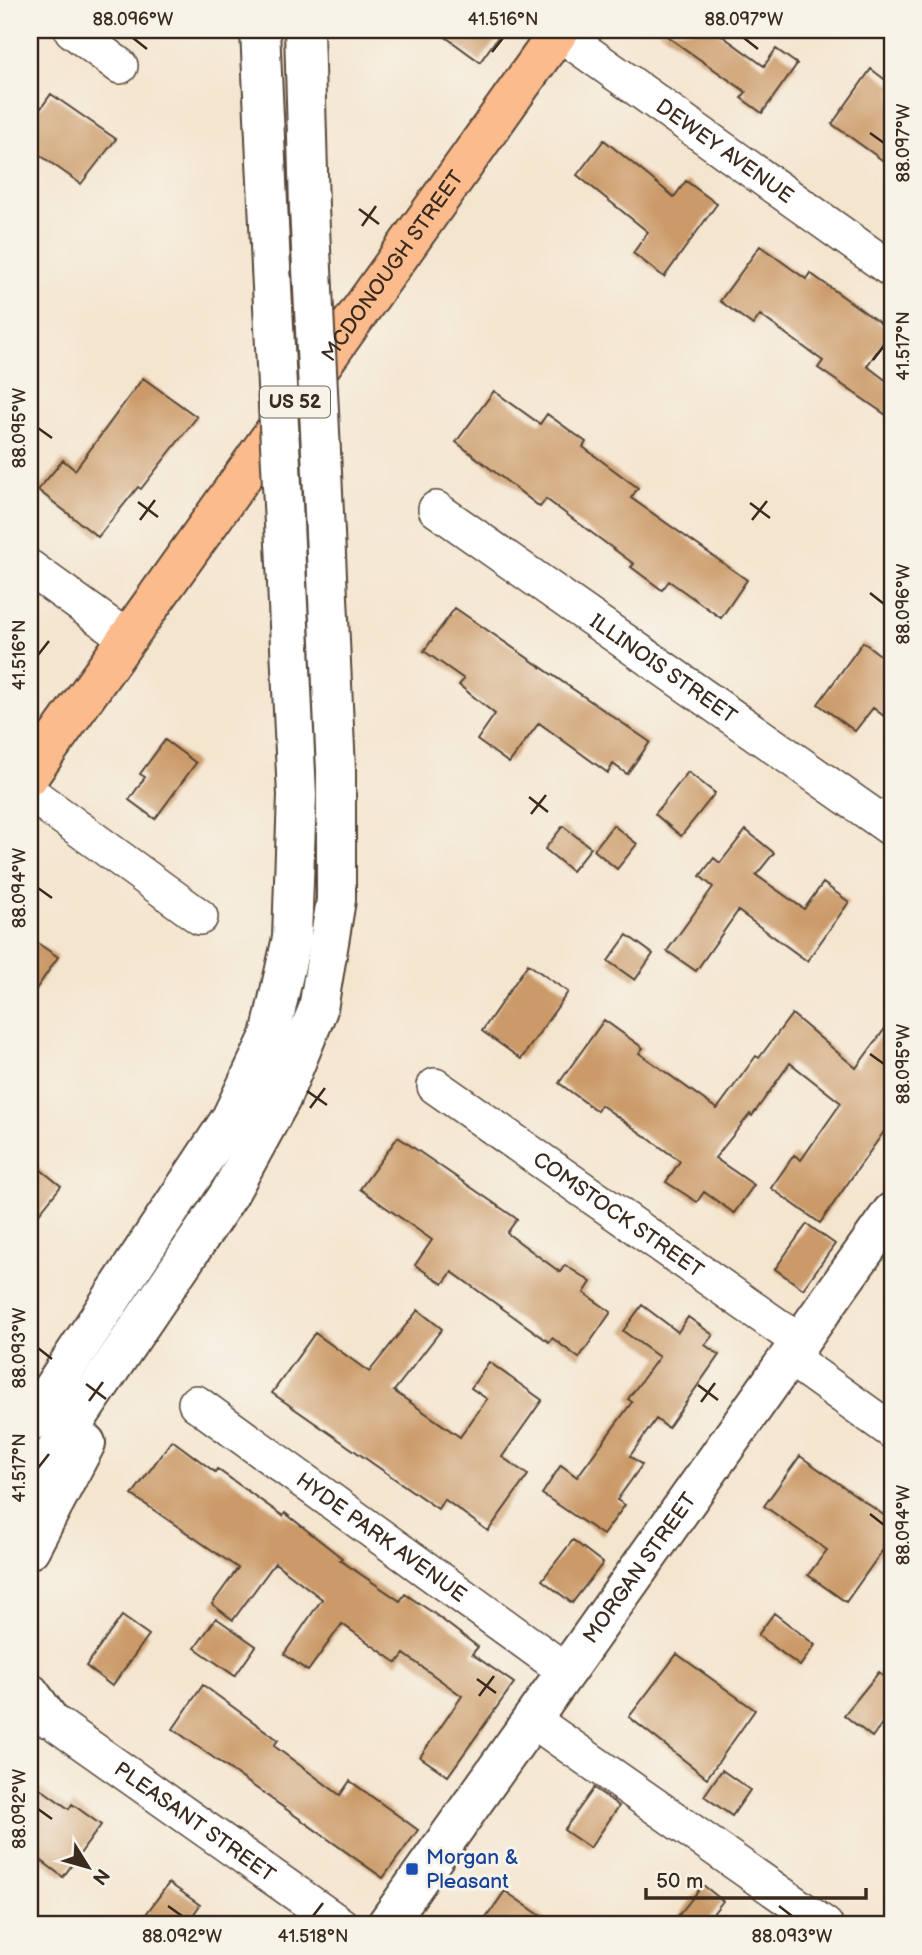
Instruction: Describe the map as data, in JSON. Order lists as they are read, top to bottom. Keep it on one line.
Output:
{"streets":{"main road":["MCDONOUGH STREET","US 52"],"street":["DEWEY AVENUE","ILLINOIS STREET","COMSTOCK STREET","HYDE PARK AVENUE","MORGAN STREET","PLEASANT STREET"]},"crossings":[["DEWEY AVENUE","MCDONOUGH STREET"],["COMSTOCK STREET","MORGAN STREET"],["HYDE PARK AVENUE","MORGAN STREET"]],"places":{"transit":["Morgan & Pleasant"]},"scale_bar":"50 m","north":"bottom right","coordinates":["88.096°W","41.516°N","88.097°W","41.517°N","88.095°W","88.094°W","88.093°W","88.092°W","41.518°N"]}
